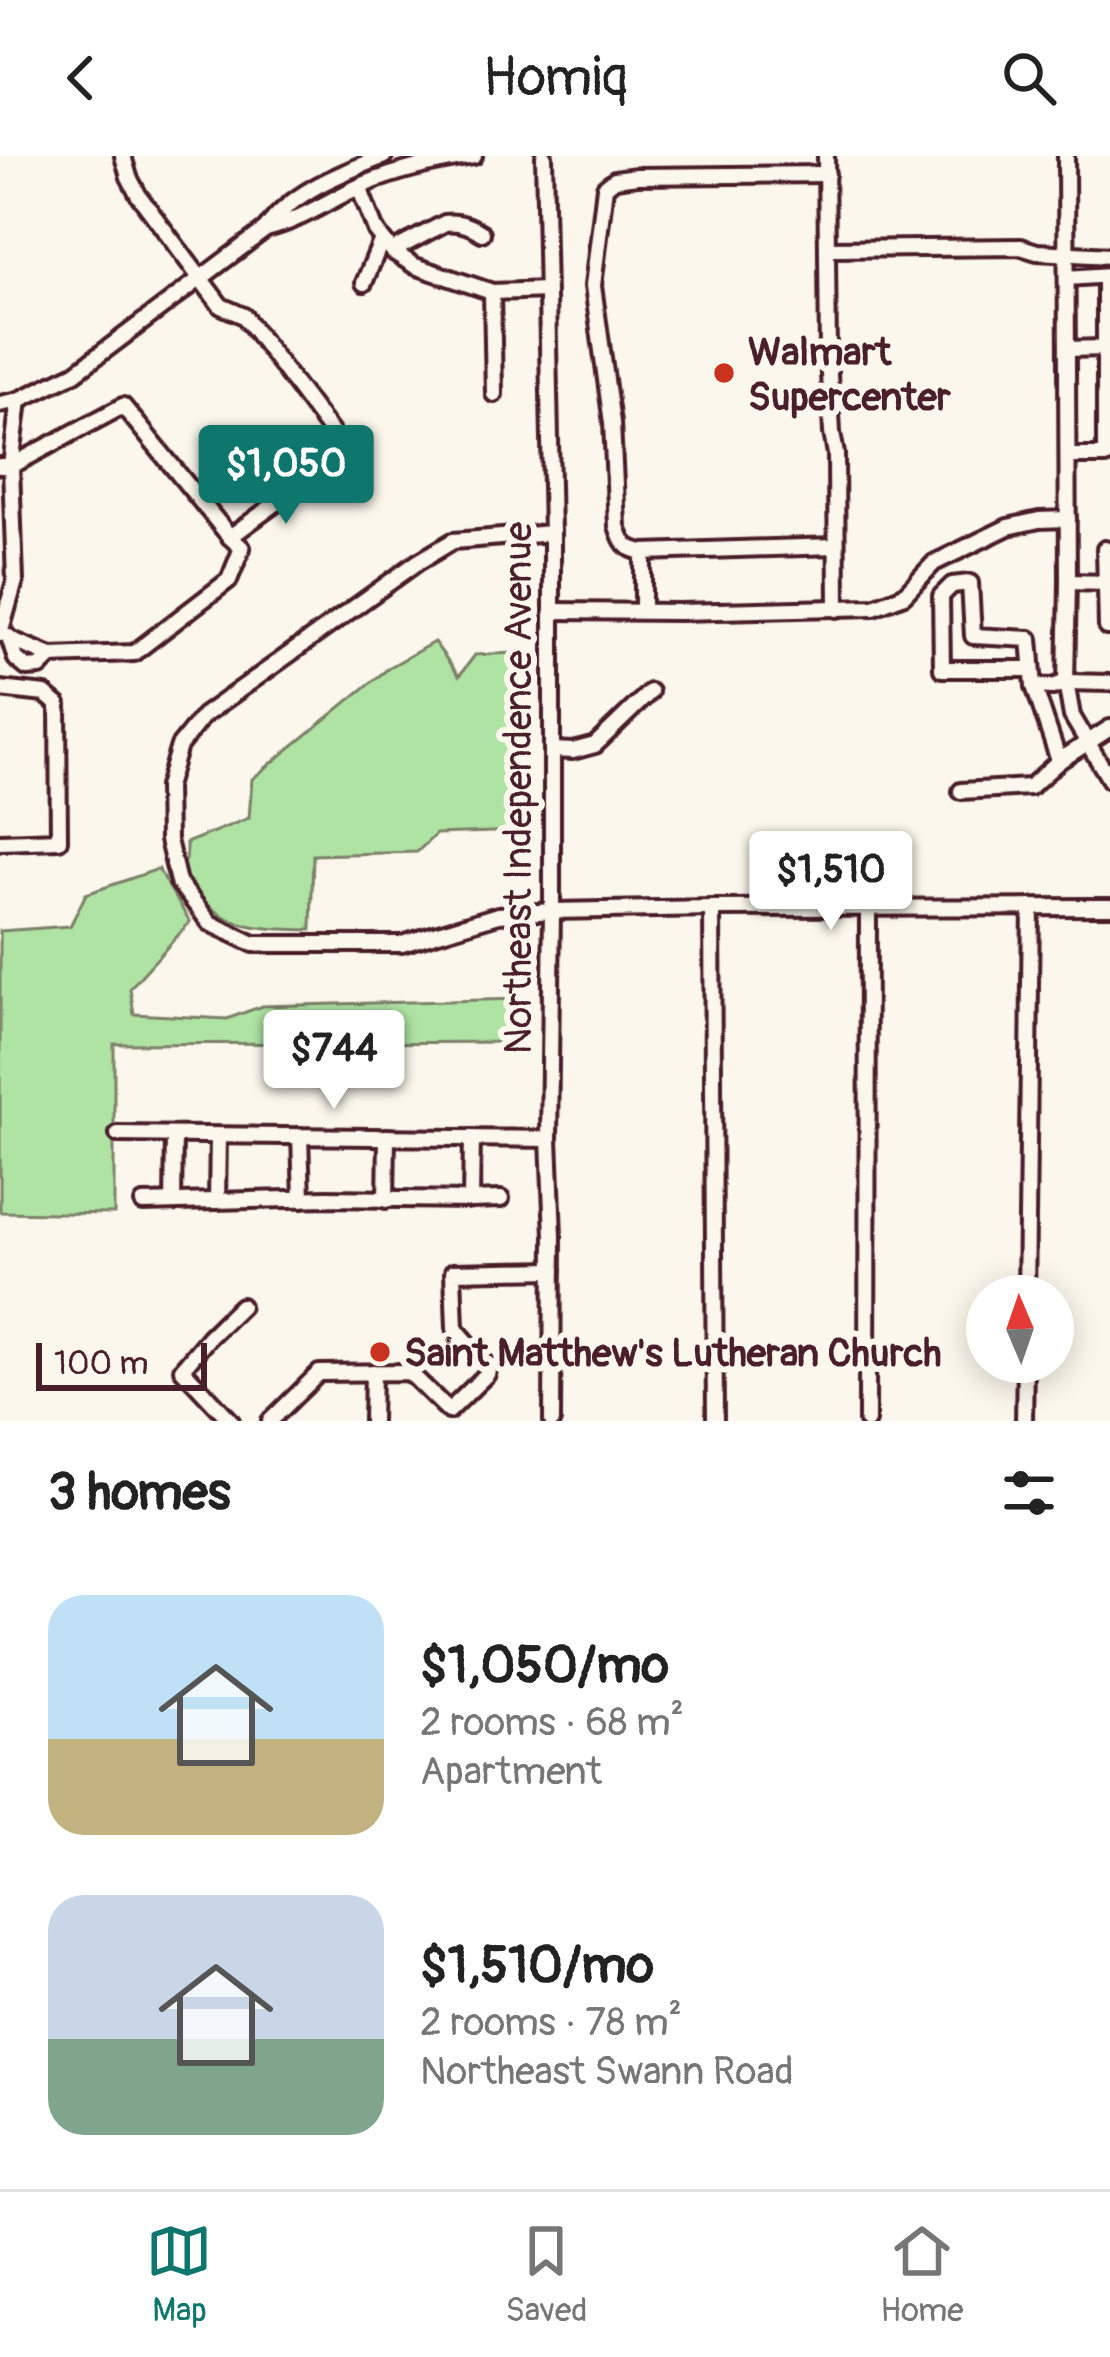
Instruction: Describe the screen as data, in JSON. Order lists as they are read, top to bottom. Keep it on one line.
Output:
{"streets":{"street":["Northeast Independence Avenue"]},"places":["Walmart Supercenter","Saint Matthew's Lutheran Church"],"scale_bar":"100 m","north":"top","page":{"header":"Homiq","price":["$1,050","$1,510","$744"],"scale":"100 m","heading":"3 homes","list":[{"name":"$1,050/mo","note":"2 rooms · 68 m² · Apartment"},{"name":"$1,510/mo","note":"2 rooms · 78 m² · Northeast Swann Road"}],"tabs":["Map","Saved","Home"]}}
